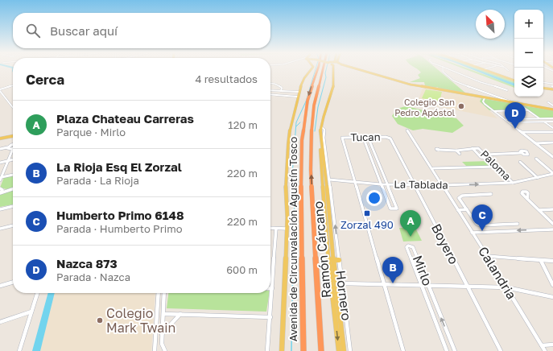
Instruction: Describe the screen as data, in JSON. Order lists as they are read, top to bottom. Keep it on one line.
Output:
{"streets":{"highway":["Avenida de Circunvalación Agustín Tosco"],"main road":["Ramón Cárcano"],"street":["Tucan","Paloma","La Tablada","Boyero","Mirlo","Calandria","Hornero"]},"crossings":[["Tucan","La Tablada"],["Tucan","Boyero"],["Paloma","La Tablada"],["La Tablada","Boyero"],["La Tablada","Calandria"],["La Tablada","Hornero"],["Ramón Cárcano","Hornero"]],"one_way":["Hornero"],"places":{"other":["Colegio San Pedro Apóstol","Colegio Mark Twain"],"transit":["Zorzal 490"]},"north":"top left","page":{"map_buttons":["+","−"],"search":"Buscar aquí","heading":["Cerca","4 resultados"],"list":[{"mark":"A","name":"Plaza Chateau Carreras","note":"Parque · Mirlo","value":"120 m"},{"mark":"B","name":"La Rioja Esq El Zorzal","note":"Parada · La Rioja","value":"220 m"},{"mark":"C","name":"Humberto Primo 6148","note":"Parada · Humberto Primo","value":"220 m"},{"mark":"D","name":"Nazca 873","note":"Parada · Nazca","value":"600 m"}],"pins":["D","C","A","B"]}}
